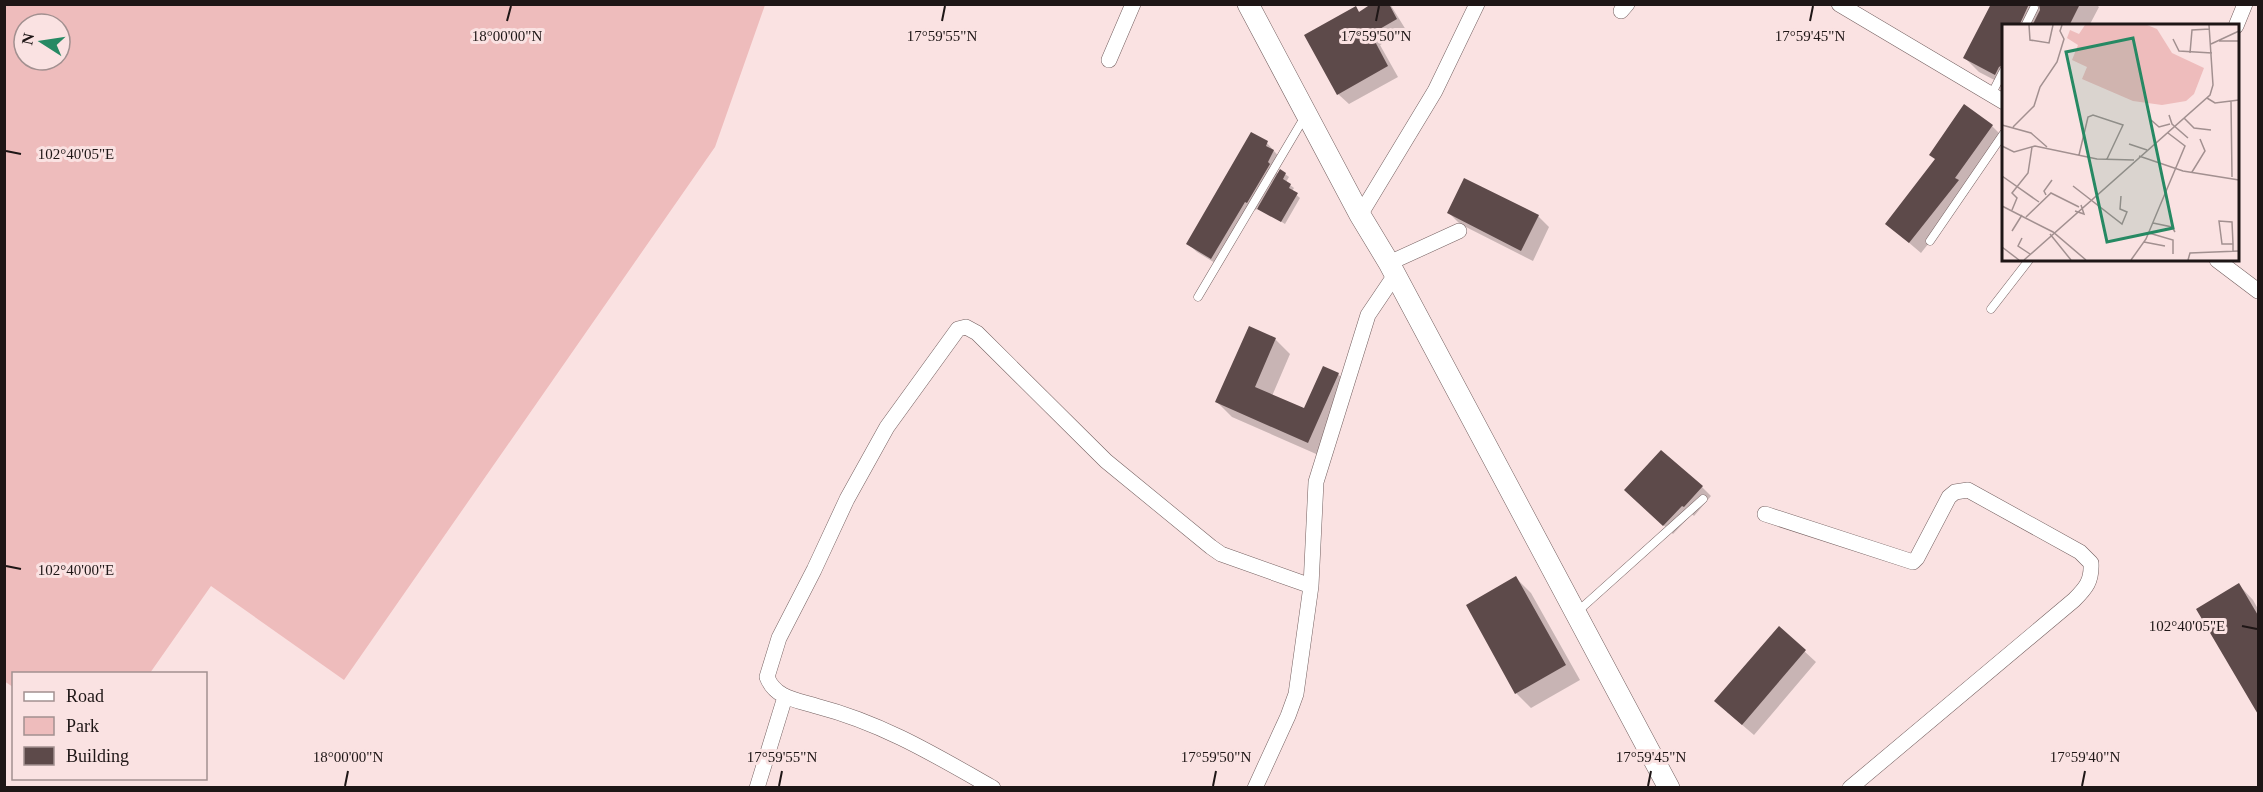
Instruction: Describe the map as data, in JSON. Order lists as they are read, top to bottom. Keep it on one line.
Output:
{"legend":["Road","Park","Building"],"north":"left","coordinates":["18°00'00\"N","17°59'55\"N","17°59'50\"N","17°59'45\"N","102°40'05\"E","102°40'00\"E","17°59'40\"N"]}
